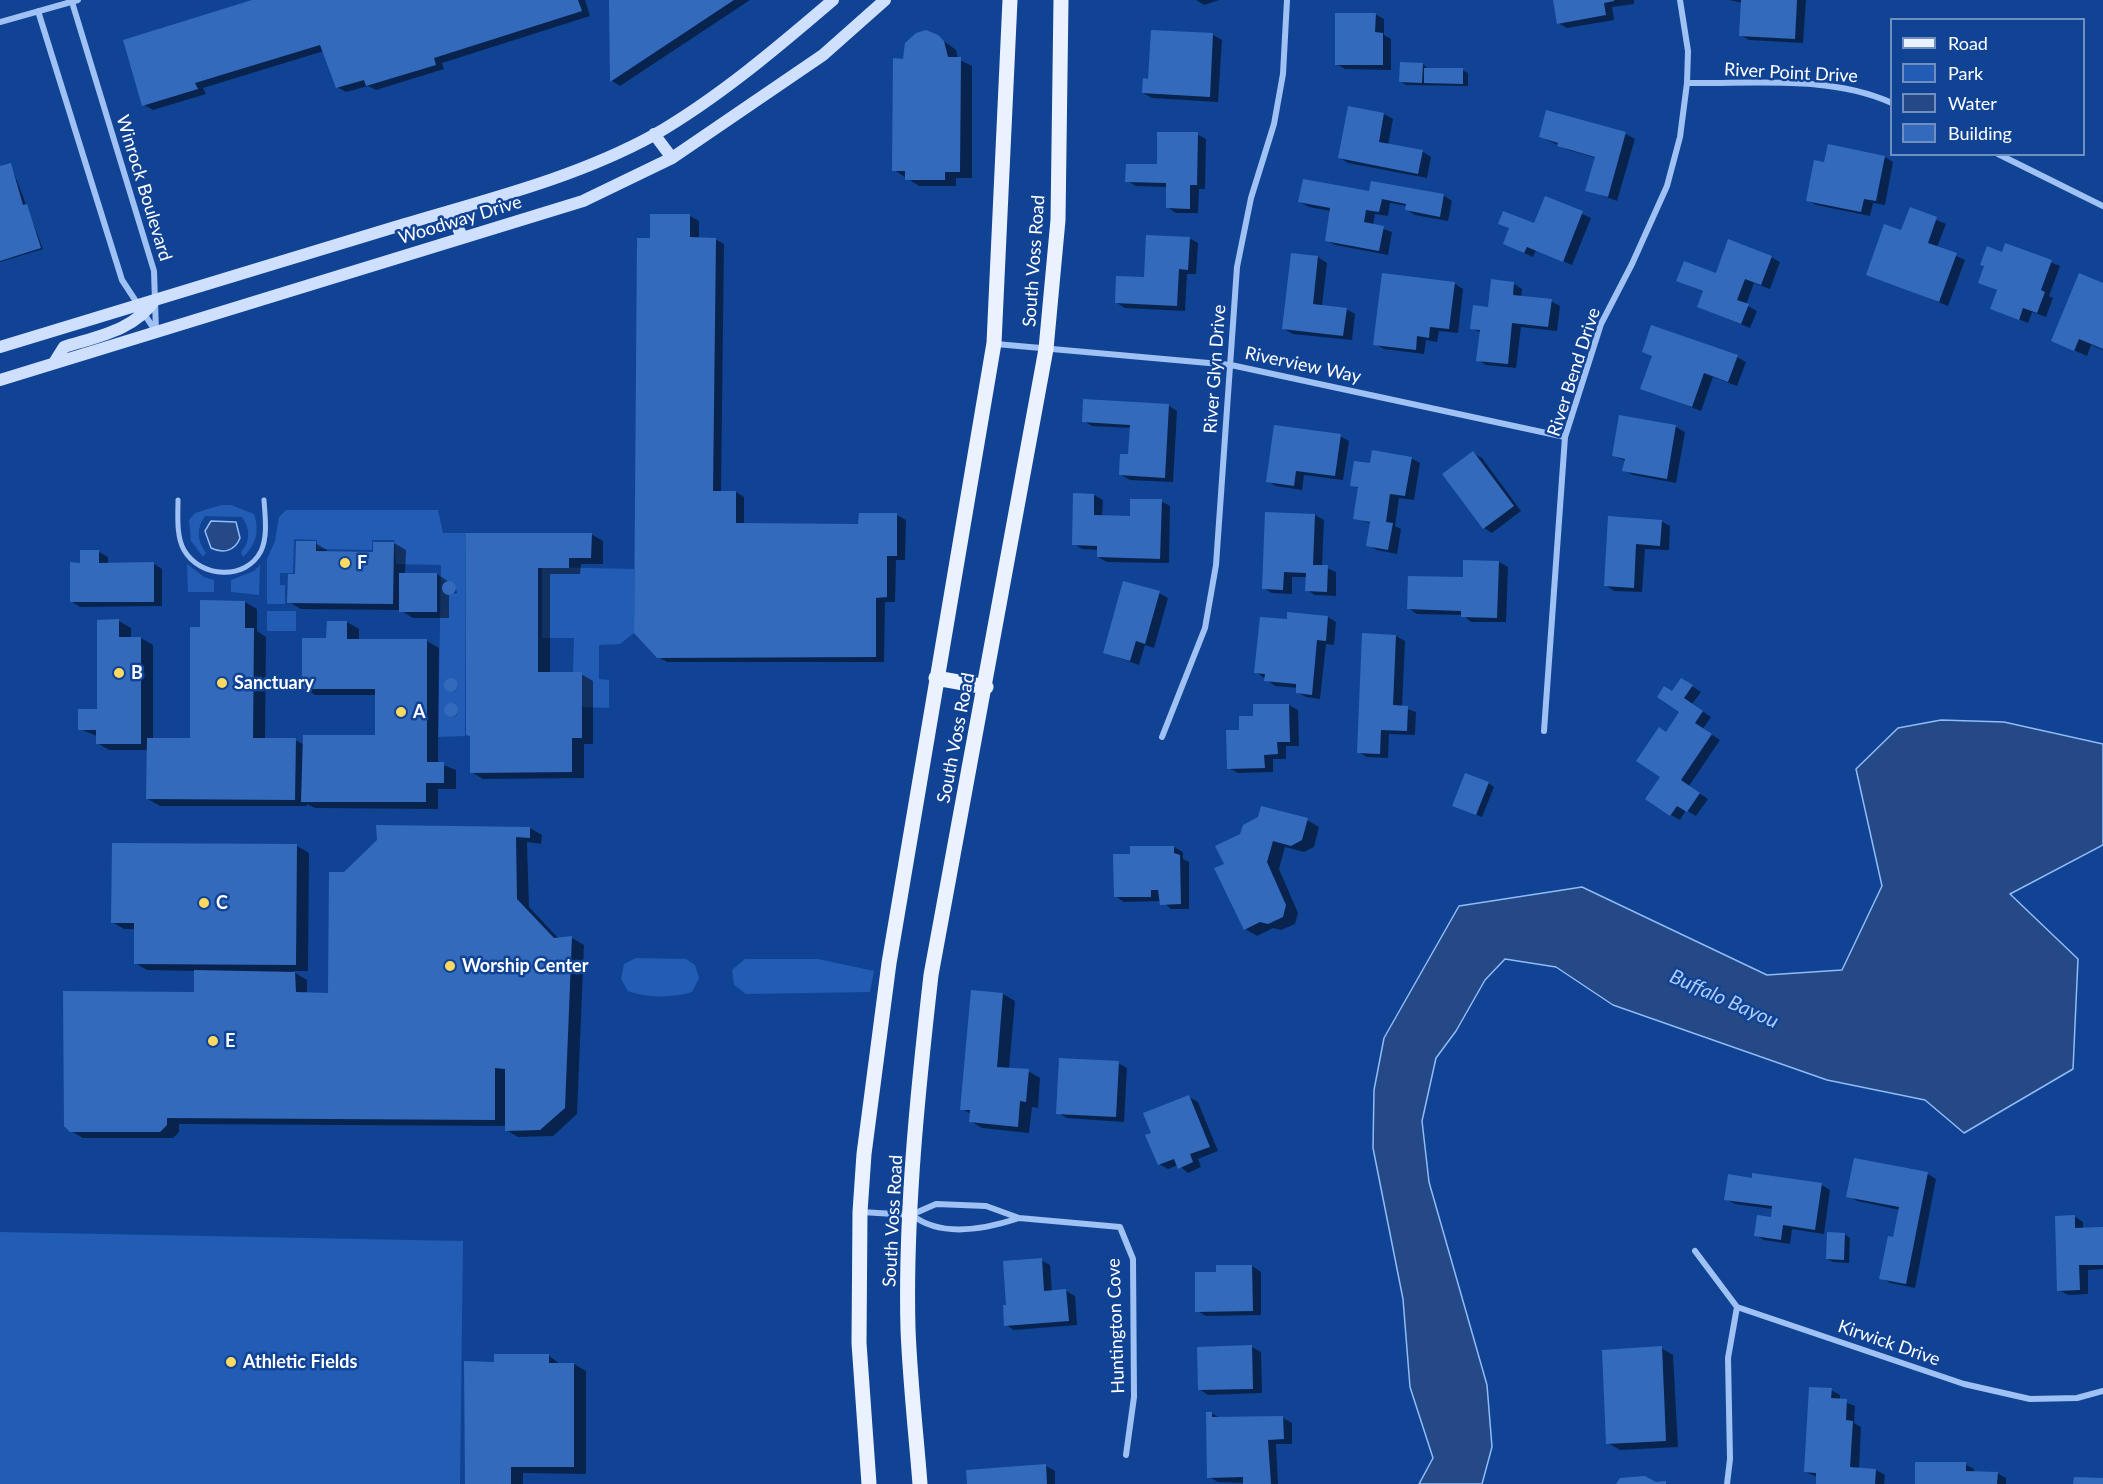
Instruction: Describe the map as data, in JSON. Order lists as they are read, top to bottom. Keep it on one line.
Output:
{"streets":{"main road":["Woodway Drive","South Voss Road"],"street":["River Point Drive","Winrock Boulevard","Riverview Way","River Glyn Drive","River Bend Drive","Huntington Cove","Kirwick Drive"]},"crossings":[["River Point Drive","River Bend Drive"],["Winrock Boulevard","Woodway Drive"],["South Voss Road","Riverview Way"],["South Voss Road","Huntington Cove"],["Riverview Way","River Glyn Drive"],["Riverview Way","River Bend Drive"]],"water":["Buffalo Bayou"],"places":["F","B","Sanctuary","A","C","Worship Center","E","Athletic Fields"],"legend":["Road","Park","Water","Building"]}
